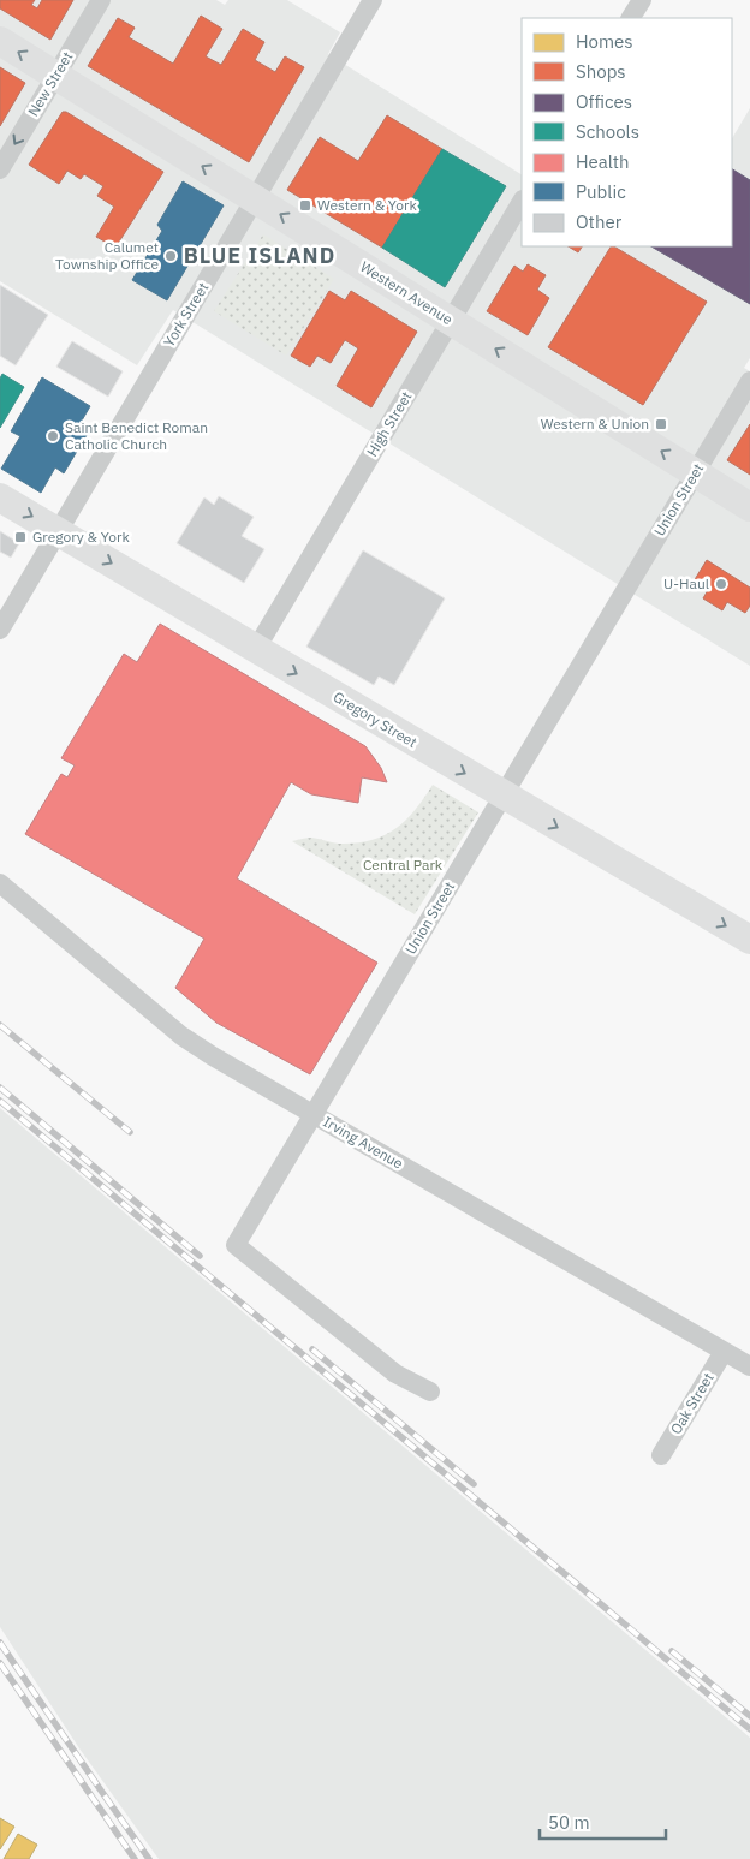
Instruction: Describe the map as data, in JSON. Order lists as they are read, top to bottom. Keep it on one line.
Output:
{"streets":{"main road":["Western Avenue","Gregory Street"],"street":["New Street","York Street","High Street","Union Street","Irving Avenue","Oak Street"]},"crossings":[["New Street","Western Avenue"],["Western Avenue","York Street"],["Western Avenue","High Street"],["Western Avenue","Union Street"],["York Street","Gregory Street"],["High Street","Gregory Street"],["Union Street","Gregory Street"],["Union Street","Irving Avenue"],["Irving Avenue","Oak Street"]],"one_way":["New Street","Western Avenue","Gregory Street"],"districts":["BLUE ISLAND"],"parks":["Central Park"],"places":{"transit":["Western & York","Western & Union","Gregory & York"],"other":["Calumet Township Office","Saint Benedict Roman Catholic Church","U-Haul"]},"legend":["Homes","Shops","Offices","Schools","Health","Public","Other"],"scale_bar":"50 m"}
